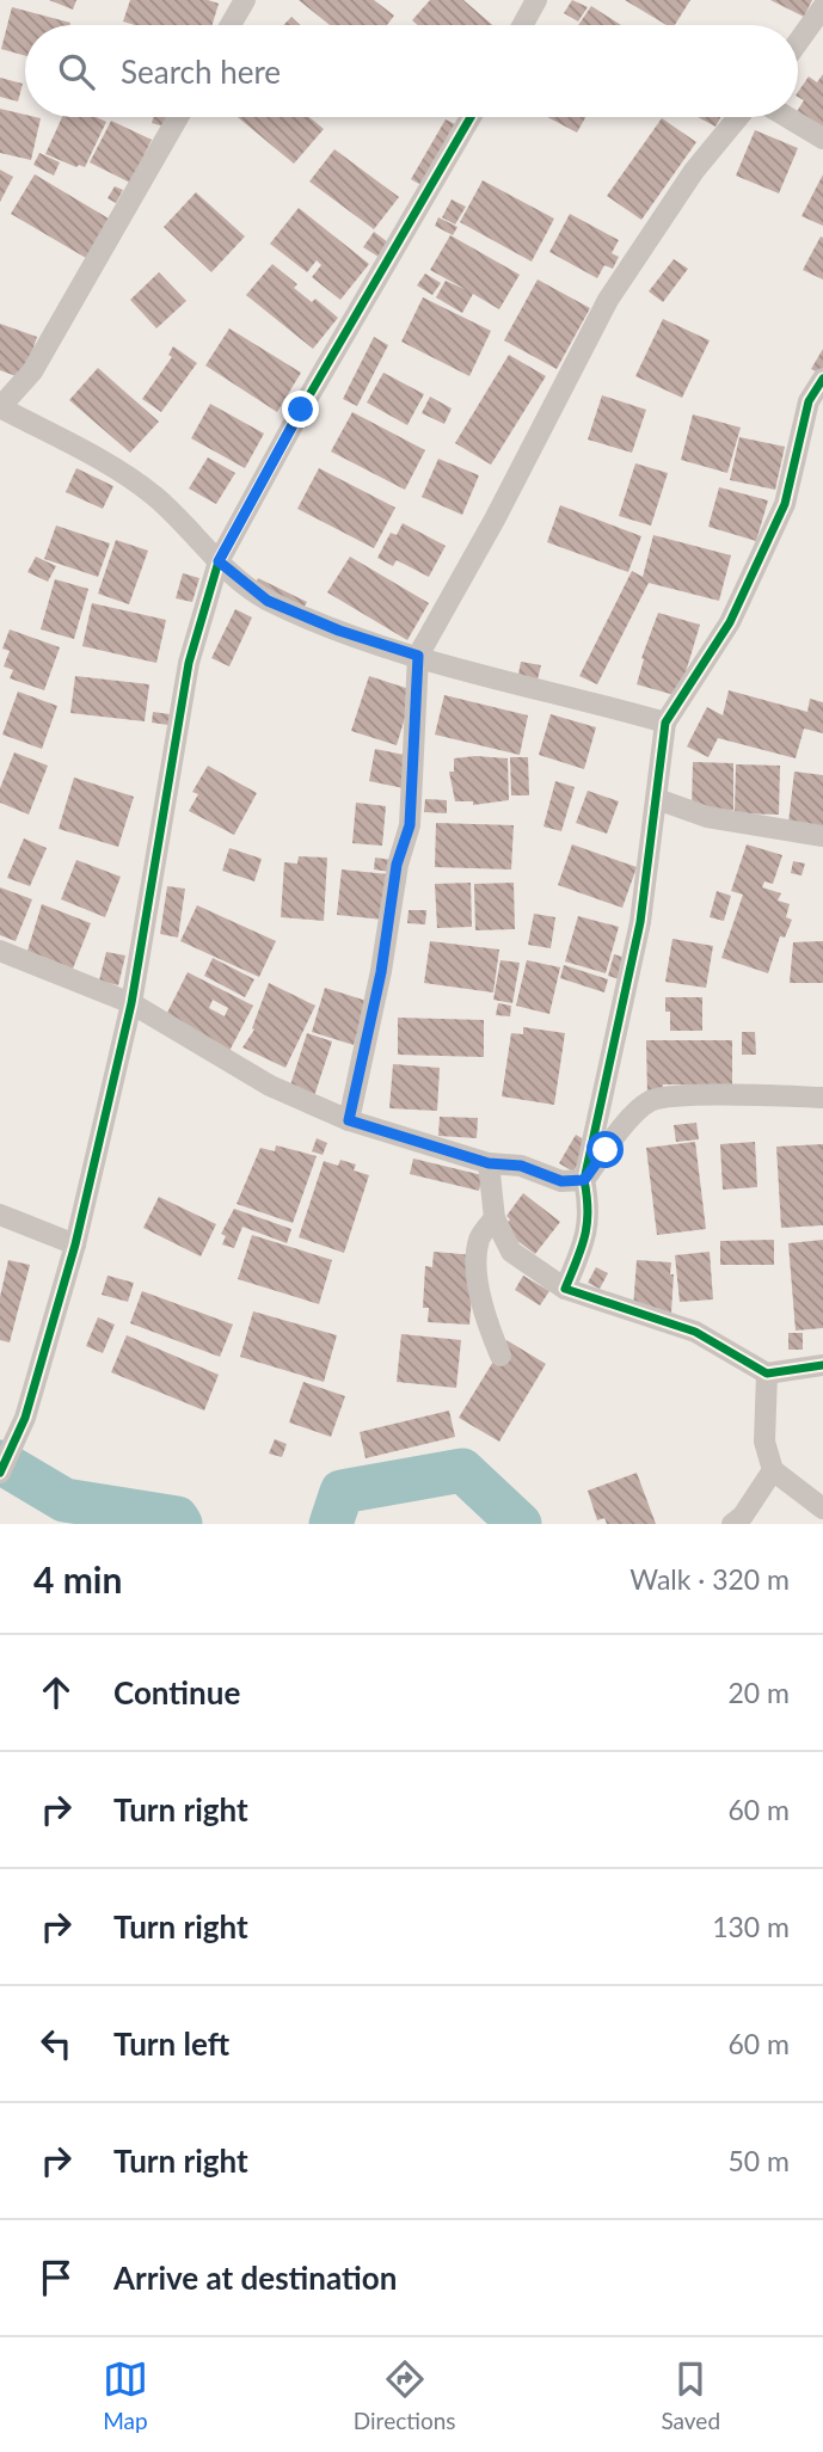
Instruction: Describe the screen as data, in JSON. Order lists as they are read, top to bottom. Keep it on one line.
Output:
{"page":{"search":"Search here","heading":["4 min","Walk · 320 m"],"list":[["Continue","20 m"],["Turn right","60 m"],["Turn right","130 m"],["Turn left","60 m"],["Turn right","50 m"],"Arrive at destination"],"nav":["Map","Directions","Saved"]}}
